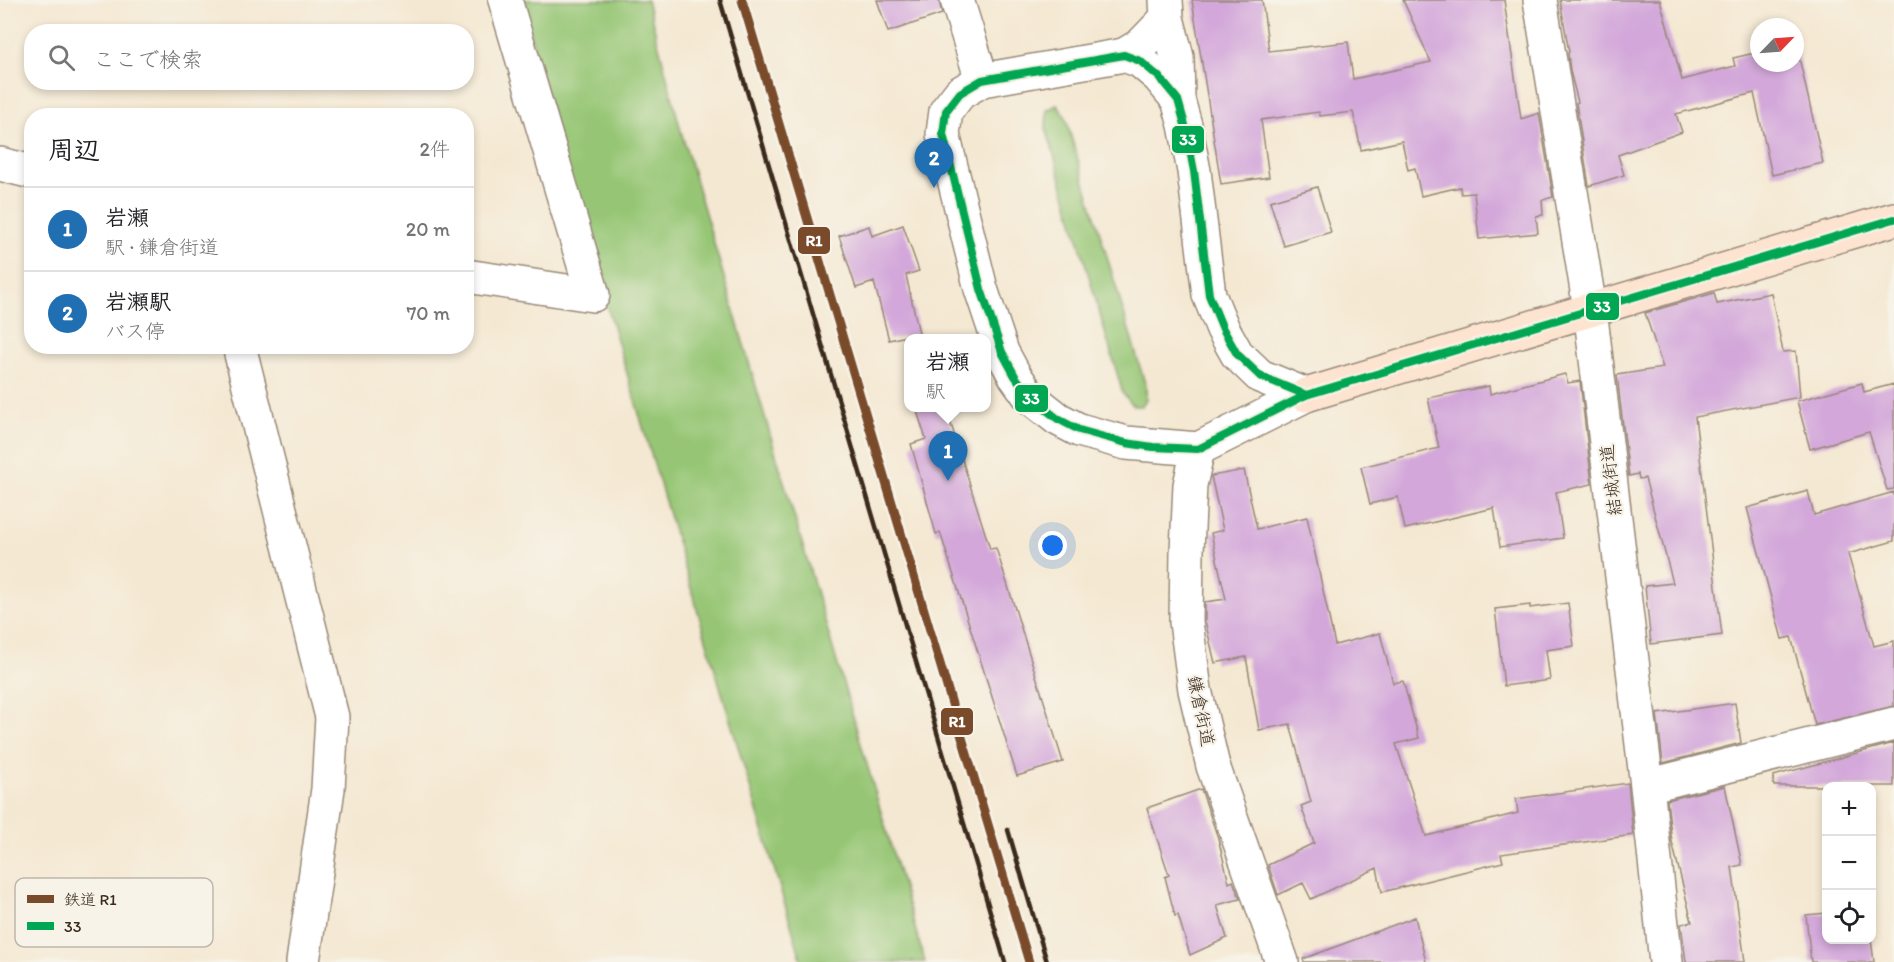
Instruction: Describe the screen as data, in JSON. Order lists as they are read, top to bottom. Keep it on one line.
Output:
{"streets":{"street":["結城街道","鎌倉街道"]},"lines":["rail line R1","transit line 33"],"legend":["鉄道 R1","33"],"north":"top right","page":{"search":"ここで検索","heading":["周辺","2件"],"pins":["2","1"],"list":[{"mark":"1","name":"岩瀬","note":"駅 · 鎌倉街道","value":"20 m"},{"mark":"2","name":"岩瀬駅","note":"バス停","value":"70 m"}],"popup":["岩瀬","駅"],"map_buttons":["+","−"]}}
